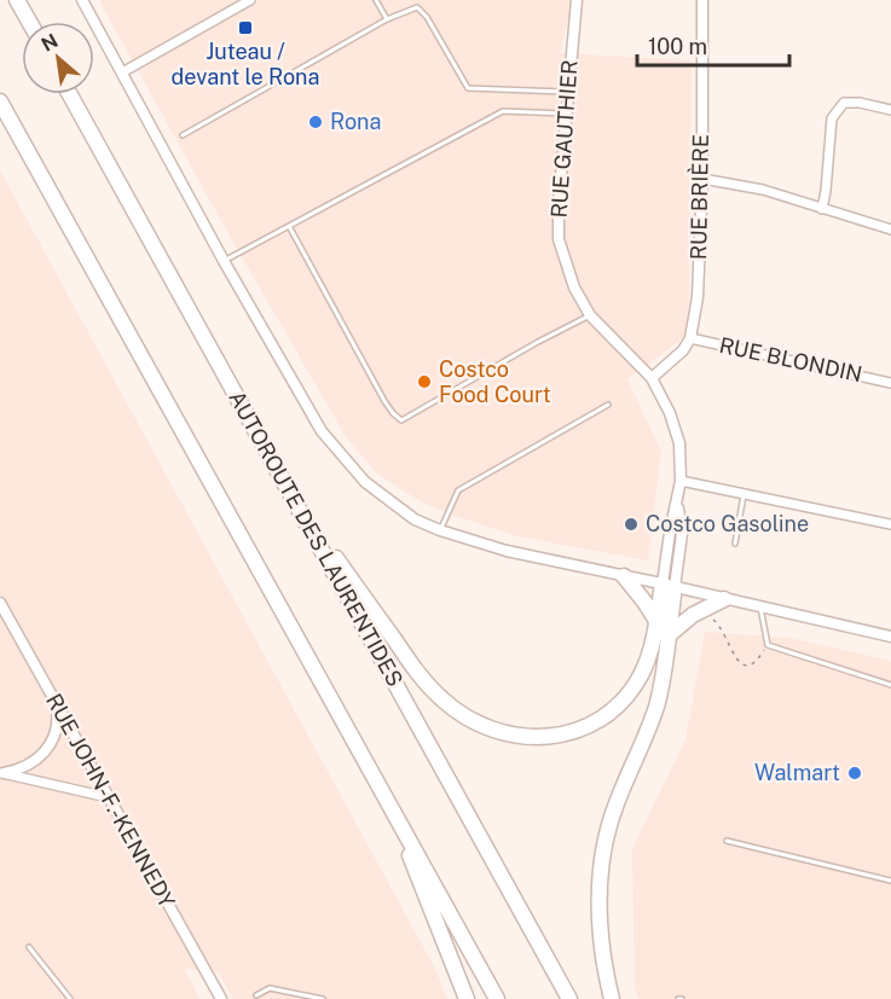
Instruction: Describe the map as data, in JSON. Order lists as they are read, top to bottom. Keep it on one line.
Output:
{"streets":{"highway":["AUTOROUTE DES LAURENTIDES"],"street":["RUE GAUTHIER","RUE BRIÈRE","RUE BLONDIN","RUE JOHN-F.-KENNEDY"]},"crossings":[["RUE BRIÈRE","RUE BLONDIN"]],"places":{"transit":["Juteau / devant le Rona"],"other":["Rona","Costco Food Court","Costco Gasoline","Walmart"]},"scale_bar":"100 m","north":"top left"}
